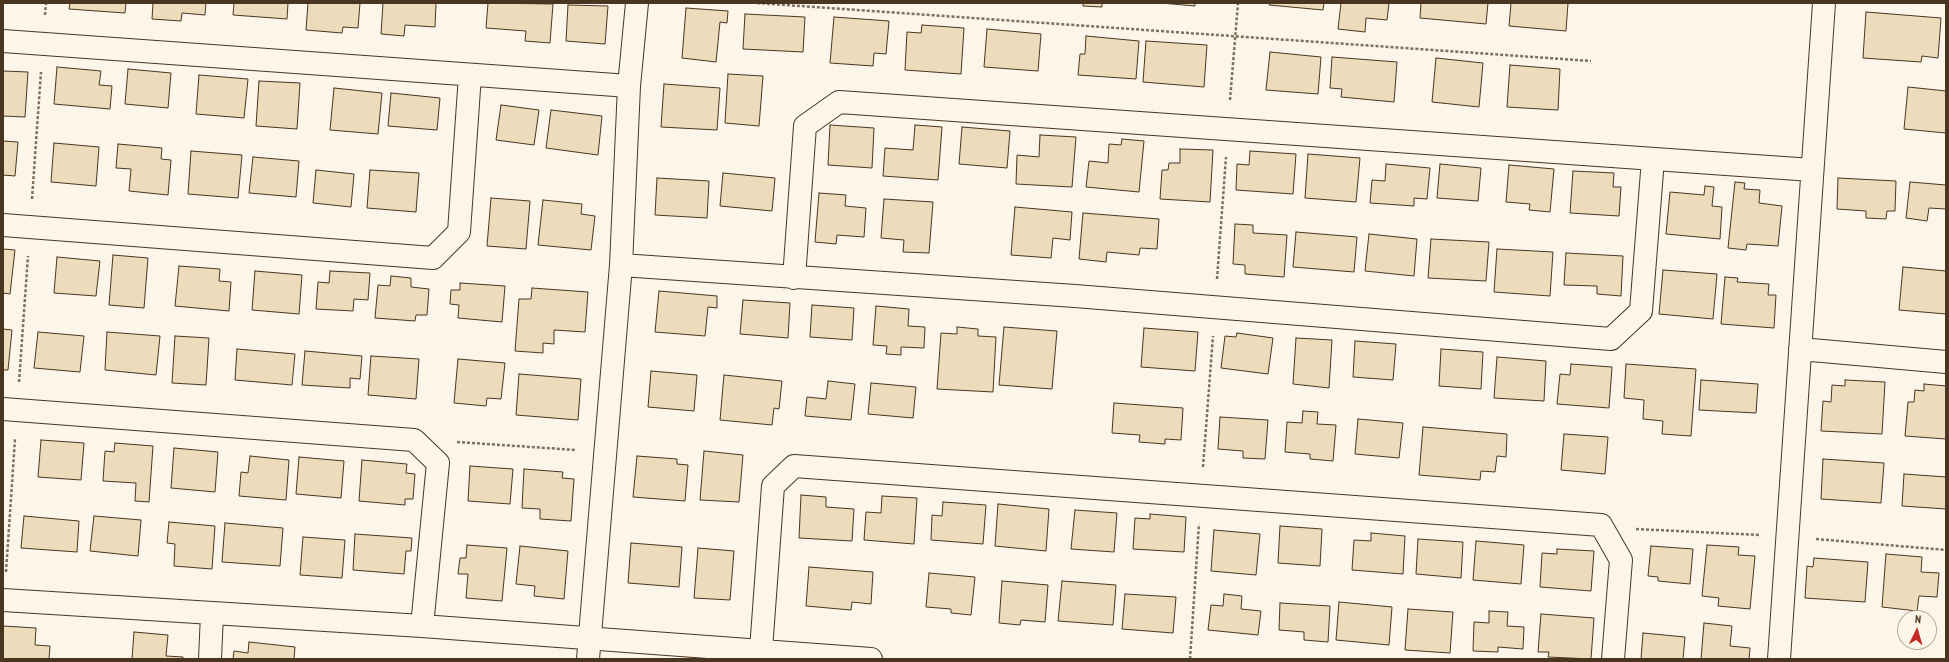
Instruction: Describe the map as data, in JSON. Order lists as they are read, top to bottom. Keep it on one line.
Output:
{"north":"top"}
